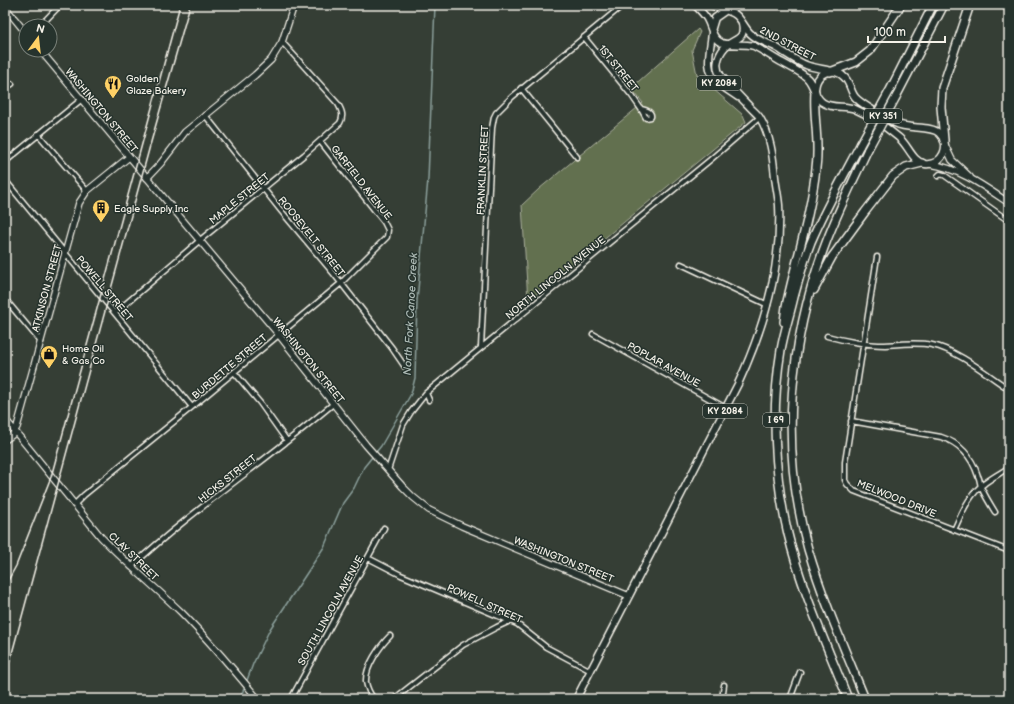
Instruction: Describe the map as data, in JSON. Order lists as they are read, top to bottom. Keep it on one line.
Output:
{"streets":{"highway":["I 69"],"main road":["2ND STREET","KY 2084","KY 351"],"street":["1ST STREET","WASHINGTON STREET","FRANKLIN STREET","GARFIELD AVENUE","MAPLE STREET","ROOSEVELT STREET","NORTH LINCOLN AVENUE","ATKINSON STREET","POWELL STREET","POPLAR AVENUE","BURDETTE STREET","HICKS STREET","MELWOOD DRIVE","CLAY STREET","SOUTH LINCOLN AVENUE"]},"crossings":[["2ND STREET","KY 2084"],["2ND STREET","KY 351"],["1ST STREET","FRANKLIN STREET"],["KY 2084","WASHINGTON STREET"],["KY 2084","NORTH LINCOLN AVENUE"],["KY 2084","POWELL STREET"],["KY 2084","POPLAR AVENUE"],["WASHINGTON STREET","MAPLE STREET"],["WASHINGTON STREET","NORTH LINCOLN AVENUE"],["WASHINGTON STREET","ATKINSON STREET"],["WASHINGTON STREET","BURDETTE STREET"],["WASHINGTON STREET","HICKS STREET"],["FRANKLIN STREET","NORTH LINCOLN AVENUE"],["GARFIELD AVENUE","MAPLE STREET"],["GARFIELD AVENUE","BURDETTE STREET"],["MAPLE STREET","ROOSEVELT STREET"],["MAPLE STREET","POWELL STREET"],["ROOSEVELT STREET","BURDETTE STREET"],["ATKINSON STREET","POWELL STREET"],["ATKINSON STREET","CLAY STREET"],["POWELL STREET","BURDETTE STREET"],["POWELL STREET","SOUTH LINCOLN AVENUE"],["BURDETTE STREET","CLAY STREET"],["HICKS STREET","CLAY STREET"]],"water":["North Fork Canoe Creek"],"places":{"restaurant":["Golden Glaze Bakery"],"building":["Eagle Supply Inc"],"shop":["Home Oil & Gas Co"]},"scale_bar":"100 m","north":"top"}
